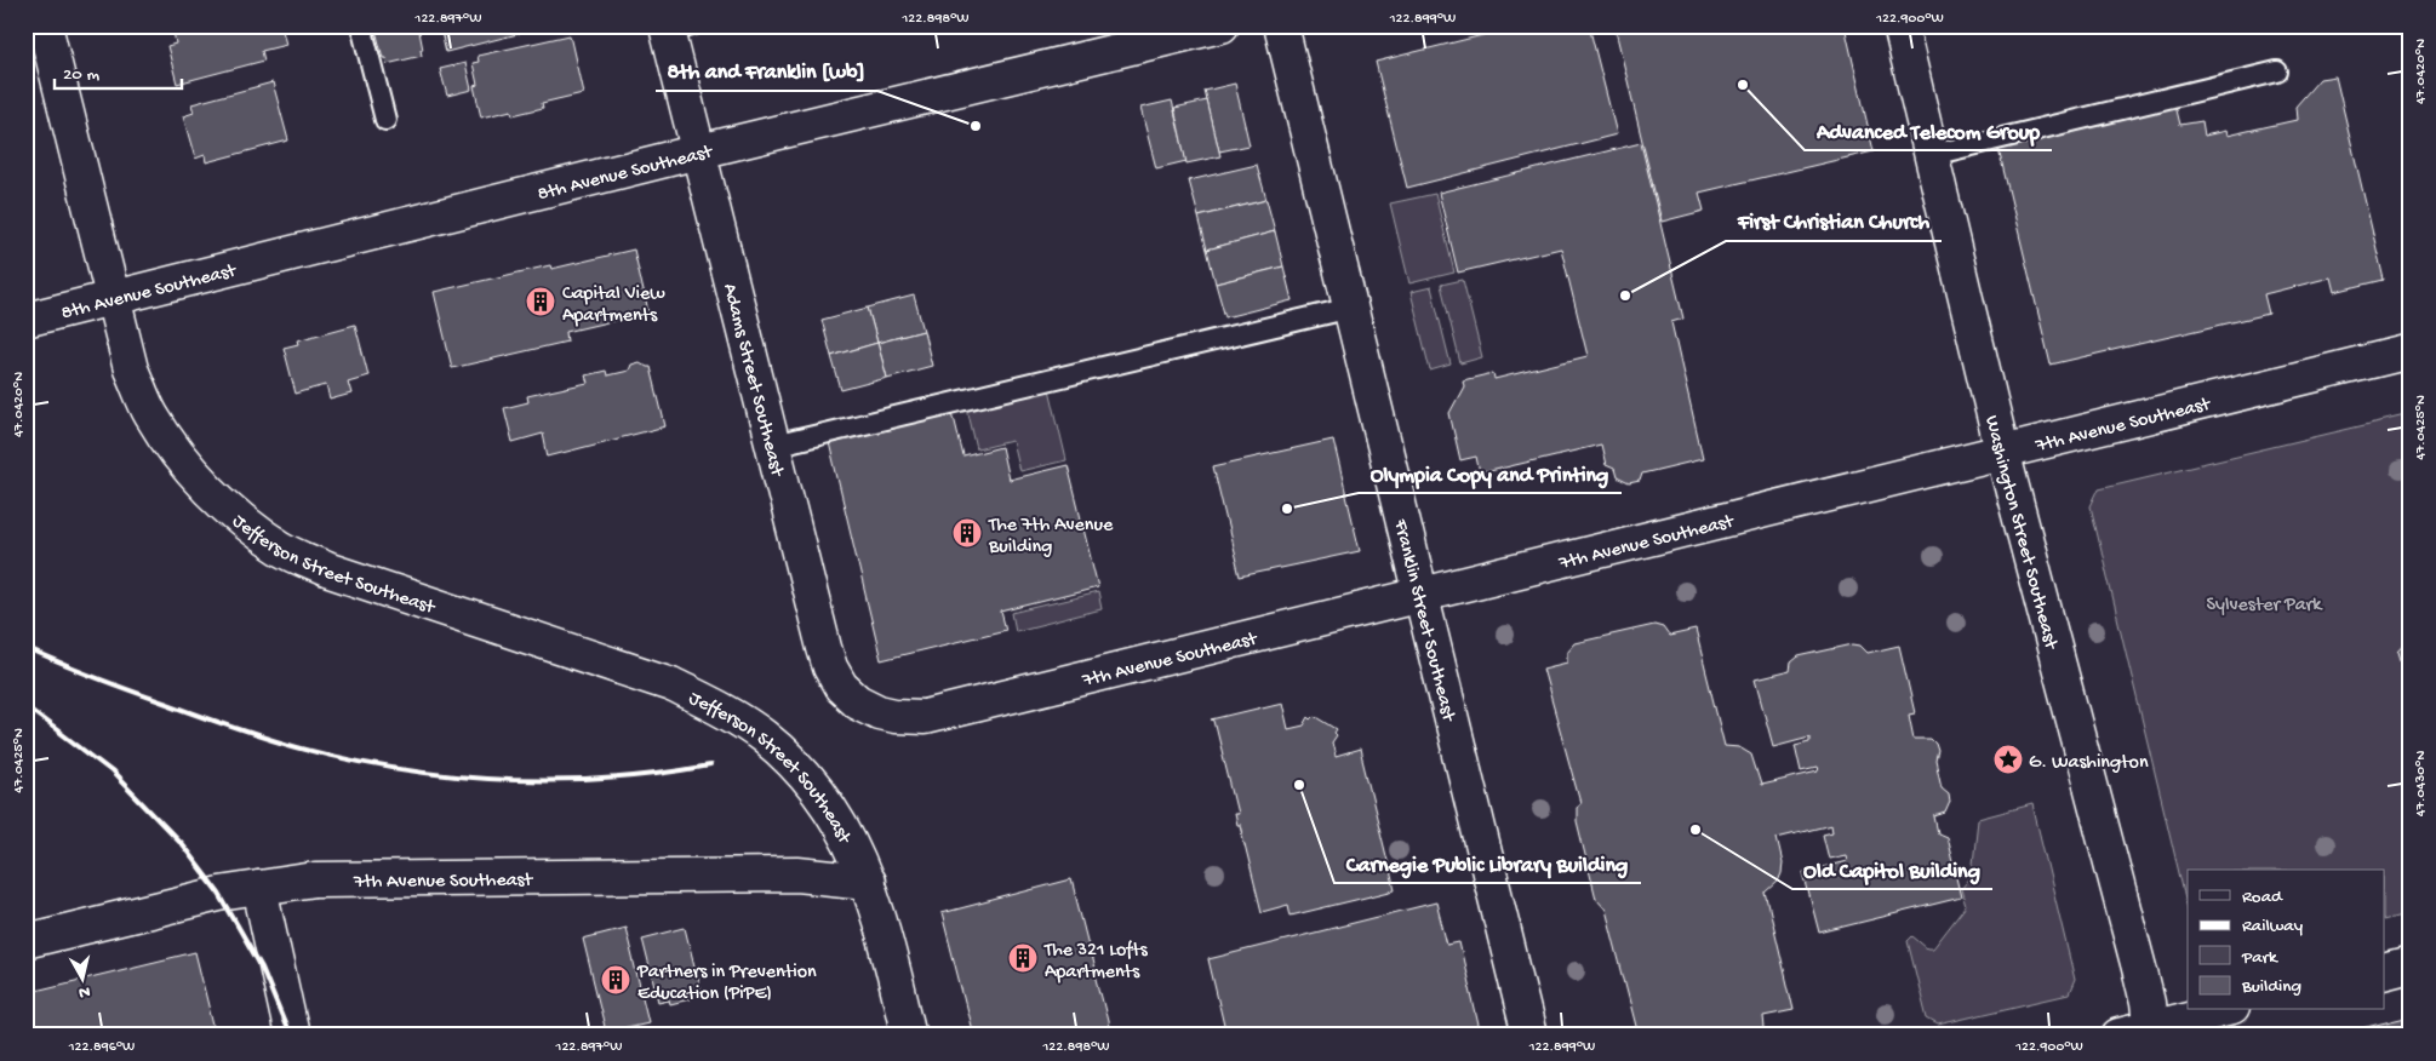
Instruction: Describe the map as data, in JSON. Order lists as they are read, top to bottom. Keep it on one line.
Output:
{"streets":{"street":["8th Avenue Southeast","Adams Street Southeast","7th Avenue Southeast","Washington Street Southeast","Jefferson Street Southeast","Franklin Street Southeast"]},"crossings":[["8th Avenue Southeast","Adams Street Southeast"],["8th Avenue Southeast","Jefferson Street Southeast"],["Adams Street Southeast","7th Avenue Southeast"],["7th Avenue Southeast","Washington Street Southeast"],["7th Avenue Southeast","Jefferson Street Southeast"],["7th Avenue Southeast","Franklin Street Southeast"]],"parks":["Sylvester Park"],"places":{"other":["Advanced Telecom Group","8th and Franklin [wb]","First Christian Church","Olympia Copy and Printing","Carnegie Public Library Building","Old Capitol Building"],"building":["Capital View Apartments","The 7th Avenue Building","The 321 Lofts Apartments","Partners in Prevention Education (PiPE)"],"place":["G. Washington"]},"legend":["Road","Railway","Park","Building"],"scale_bar":"20 m","north":"bottom","coordinates":["122.897°W","122.898°W","122.899°W","122.900°W","47.0420°N","47.0425°N","47.0430°N","122.896°W"]}
